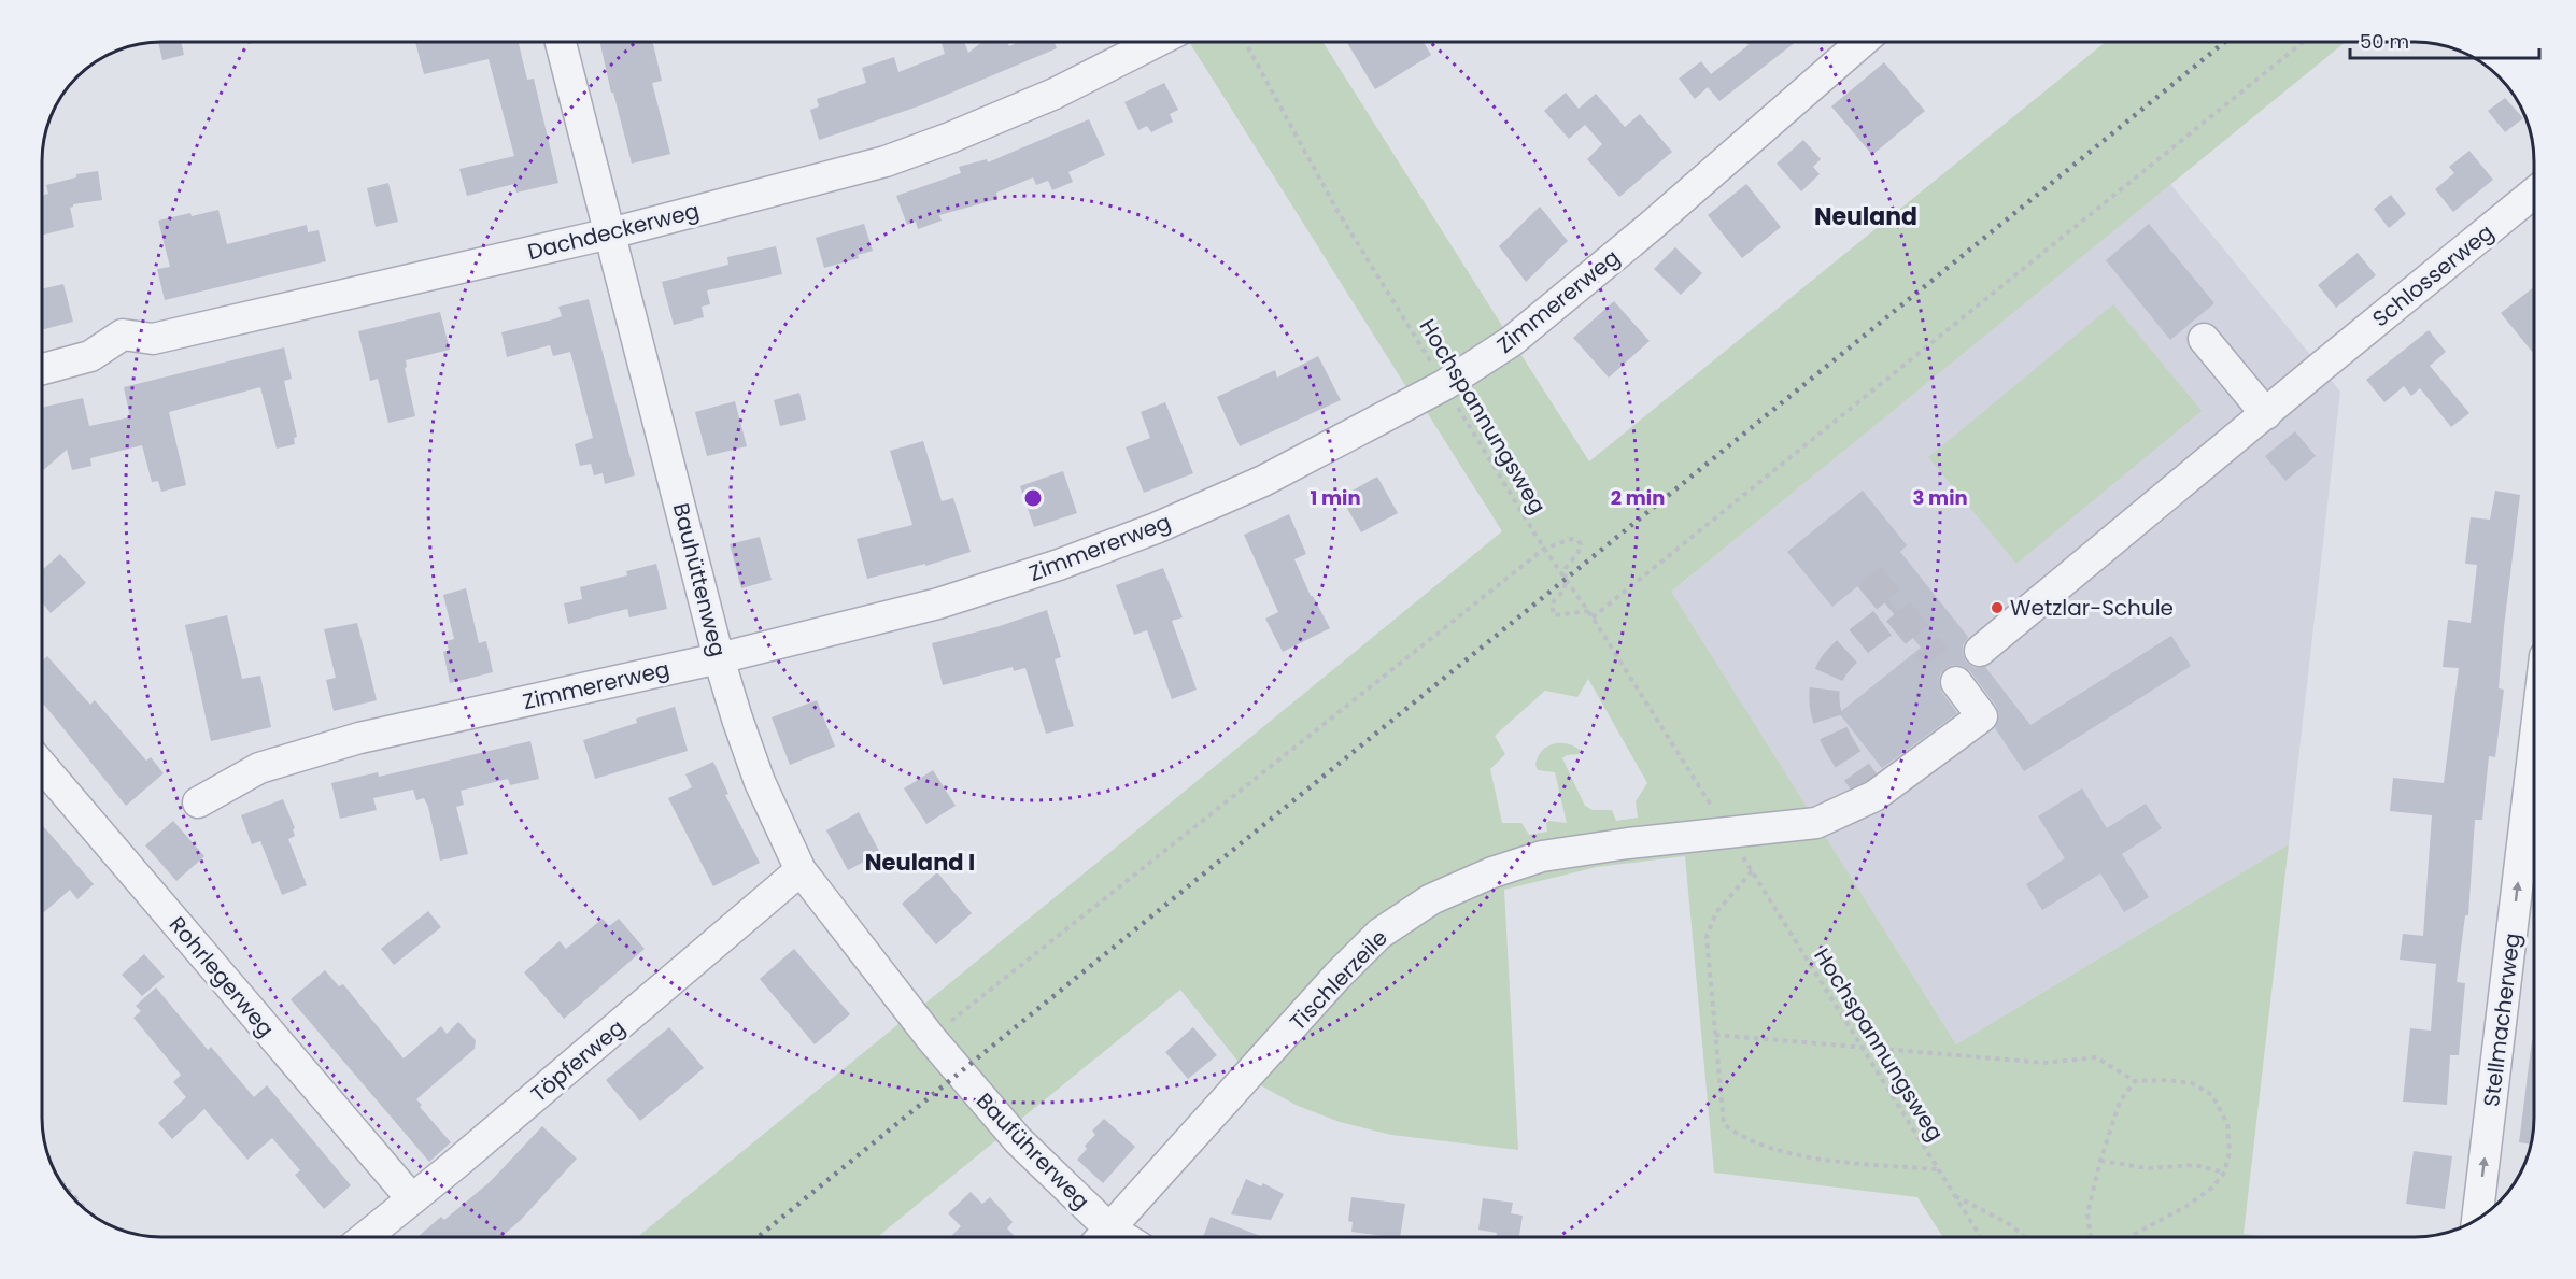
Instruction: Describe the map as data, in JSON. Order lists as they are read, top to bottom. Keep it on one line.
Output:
{"streets":{"street":["Dachdeckerweg","Schlosserweg","Zimmererweg","Bauhüttenweg","Rohrlegerweg","Tischlerzeile","Stellmacherweg","Töpferweg","Bauführerweg"],"path":["Hochspannungsweg"]},"crossings":[["Dachdeckerweg","Bauhüttenweg"],["Zimmererweg","Hochspannungsweg"],["Zimmererweg","Bauhüttenweg"],["Hochspannungsweg","Tischlerzeile"],["Bauhüttenweg","Töpferweg"],["Bauhüttenweg","Bauführerweg"],["Rohrlegerweg","Töpferweg"]],"one_way":["Stellmacherweg"],"districts":["Neuland","Neuland I"],"places":["Wetzlar-Schule"],"scale_bar":"50 m","rings":["1 min","2 min","3 min"]}
